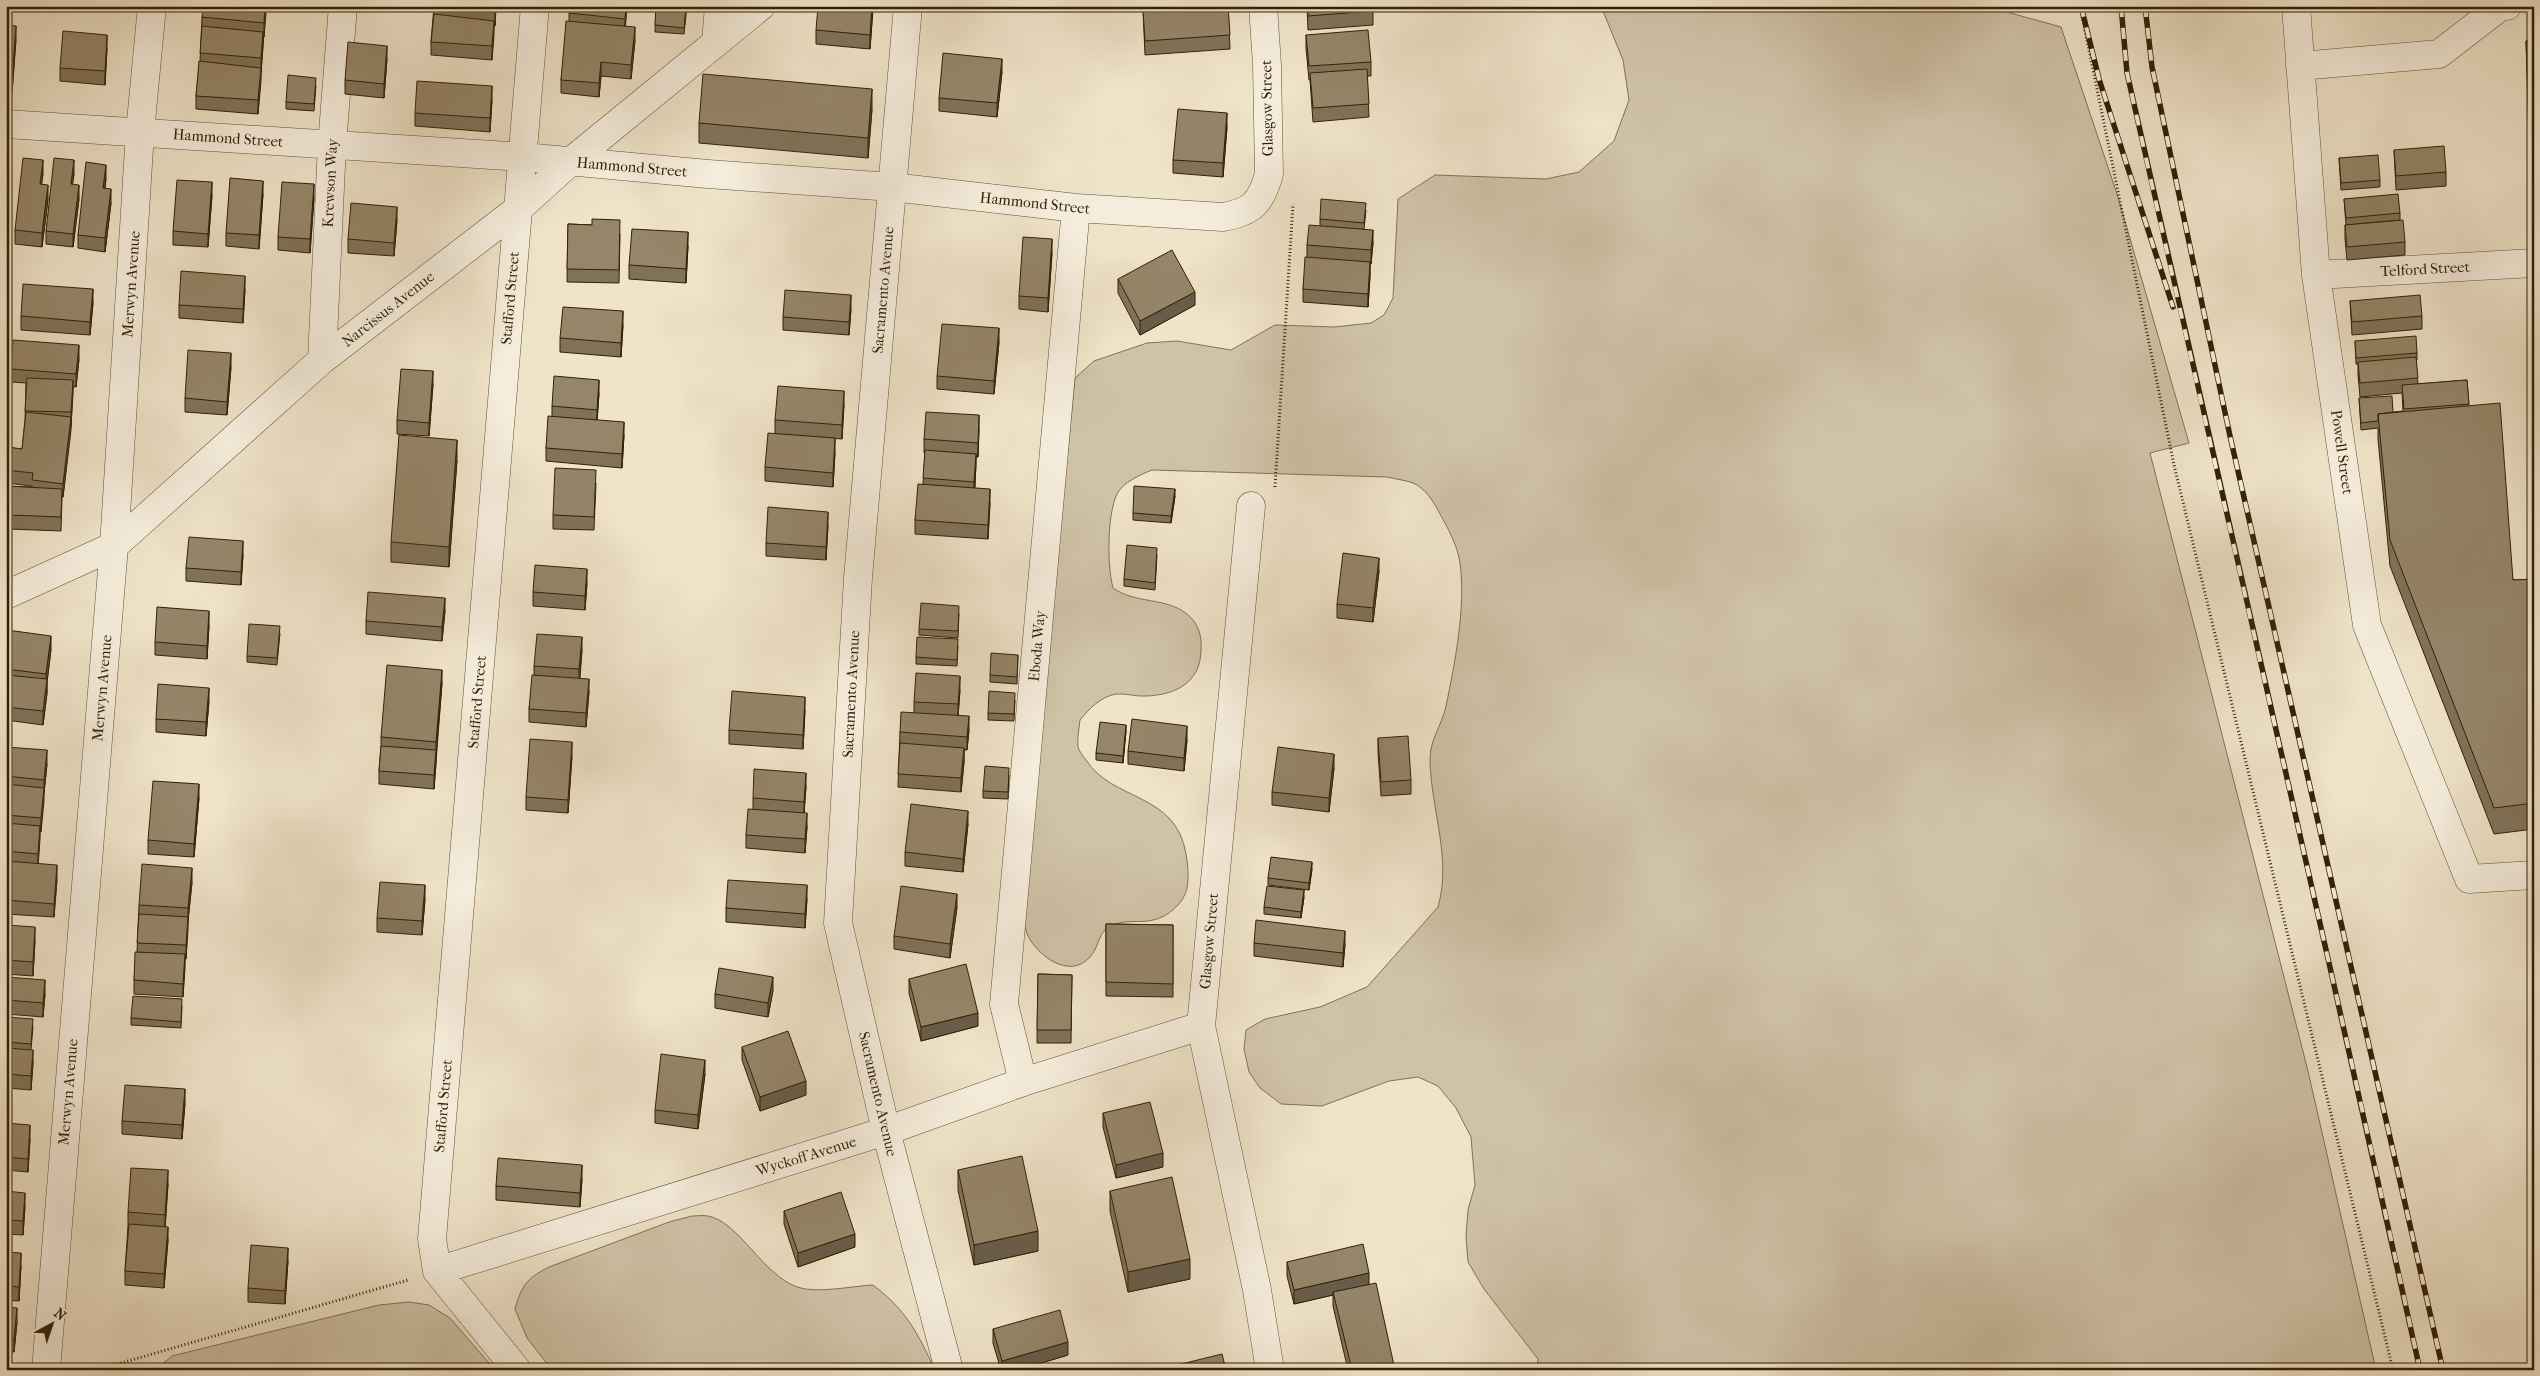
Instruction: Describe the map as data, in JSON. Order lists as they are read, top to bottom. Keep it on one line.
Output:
{"streets":{"street":["Glasgow Street","Hammond Street","Krewson Way","Telford Street","Merwyn Avenue","Sacramento Avenue","Stafford Street","Narcissus Avenue","Powell Street","Eboda Way","Wyckoff Avenue"]},"crossings":[["Glasgow Street","Hammond Street"],["Glasgow Street","Wyckoff Avenue"],["Hammond Street","Krewson Way"],["Hammond Street","Merwyn Avenue"],["Hammond Street","Sacramento Avenue"],["Hammond Street","Stafford Street"],["Hammond Street","Narcissus Avenue"],["Hammond Street","Eboda Way"],["Krewson Way","Narcissus Avenue"],["Telford Street","Powell Street"],["Merwyn Avenue","Narcissus Avenue"],["Sacramento Avenue","Wyckoff Avenue"],["Stafford Street","Narcissus Avenue"],["Stafford Street","Wyckoff Avenue"],["Eboda Way","Wyckoff Avenue"]],"north":"top right"}
